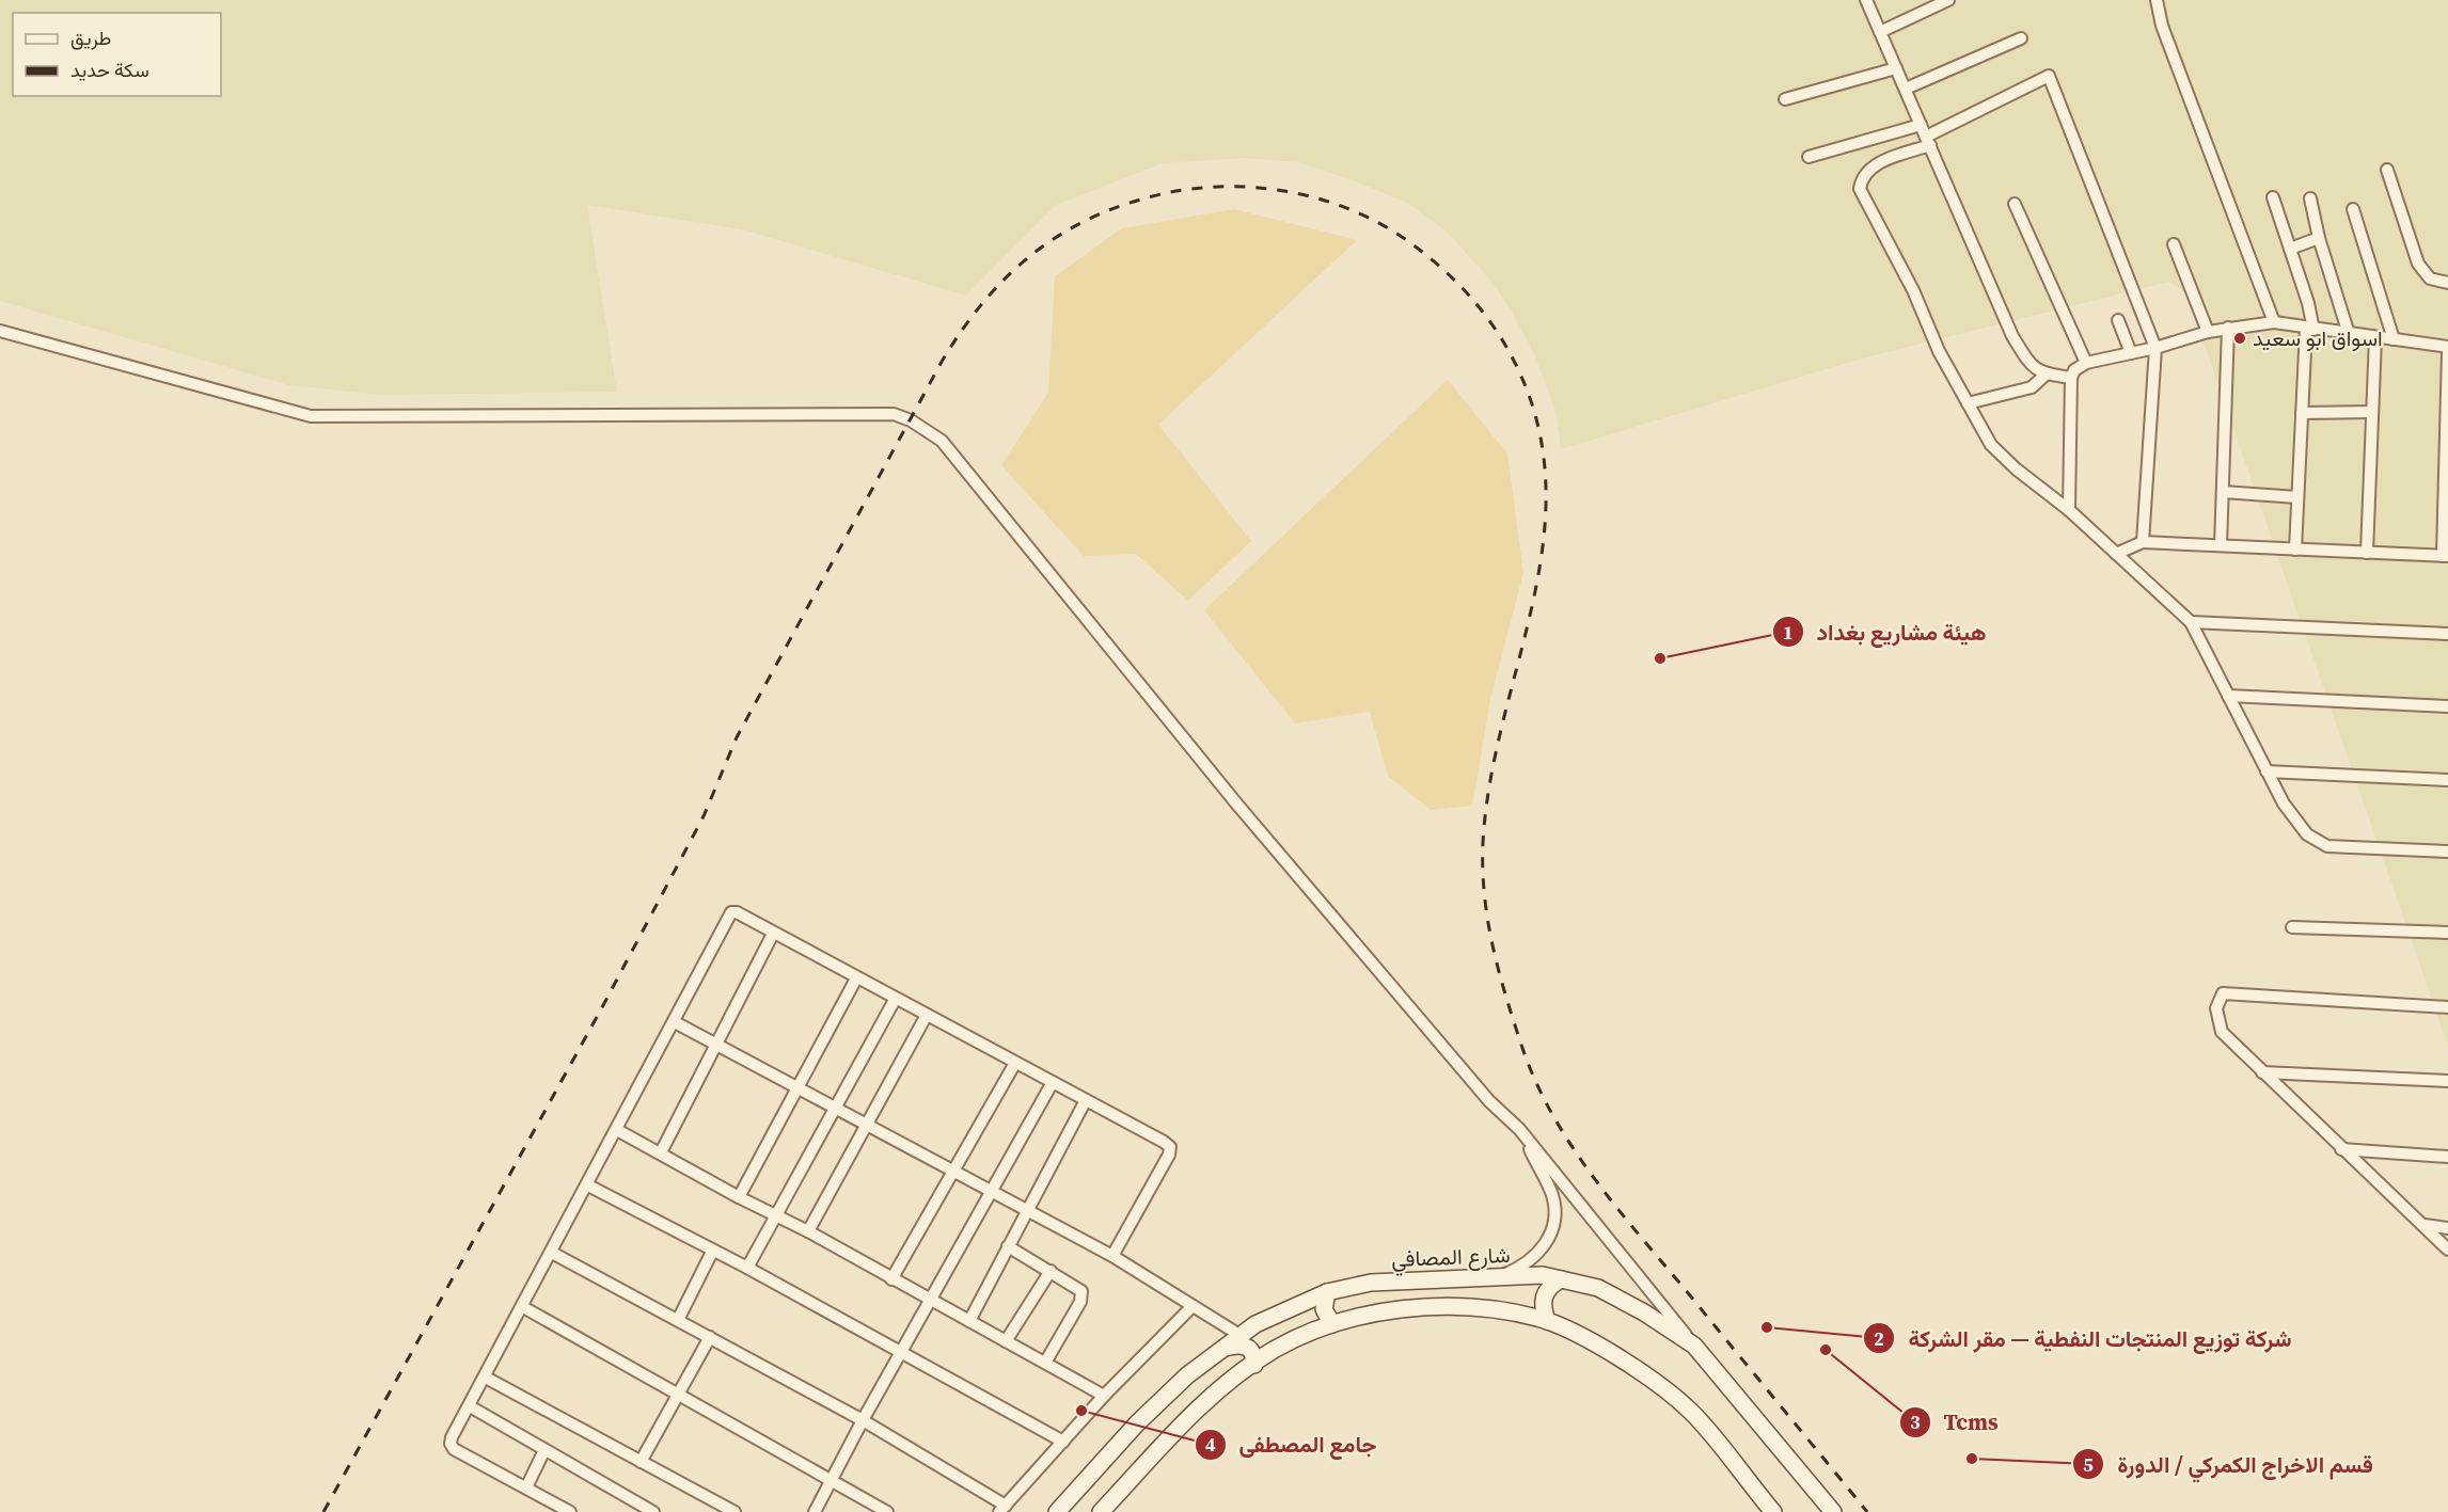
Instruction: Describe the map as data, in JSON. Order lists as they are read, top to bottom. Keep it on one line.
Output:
{"streets":{"main road":["شارع المصافي"]},"places":["اسواق ابو سعيد","هيئة مشاريع بغداد","شركة توزيع المنتجات النفطية — مقر الشركة","Tcms","جامع المصطفى","قسم الاخراج الكمركي / الدورة"],"legend":["طريق","سكة حديد"]}
